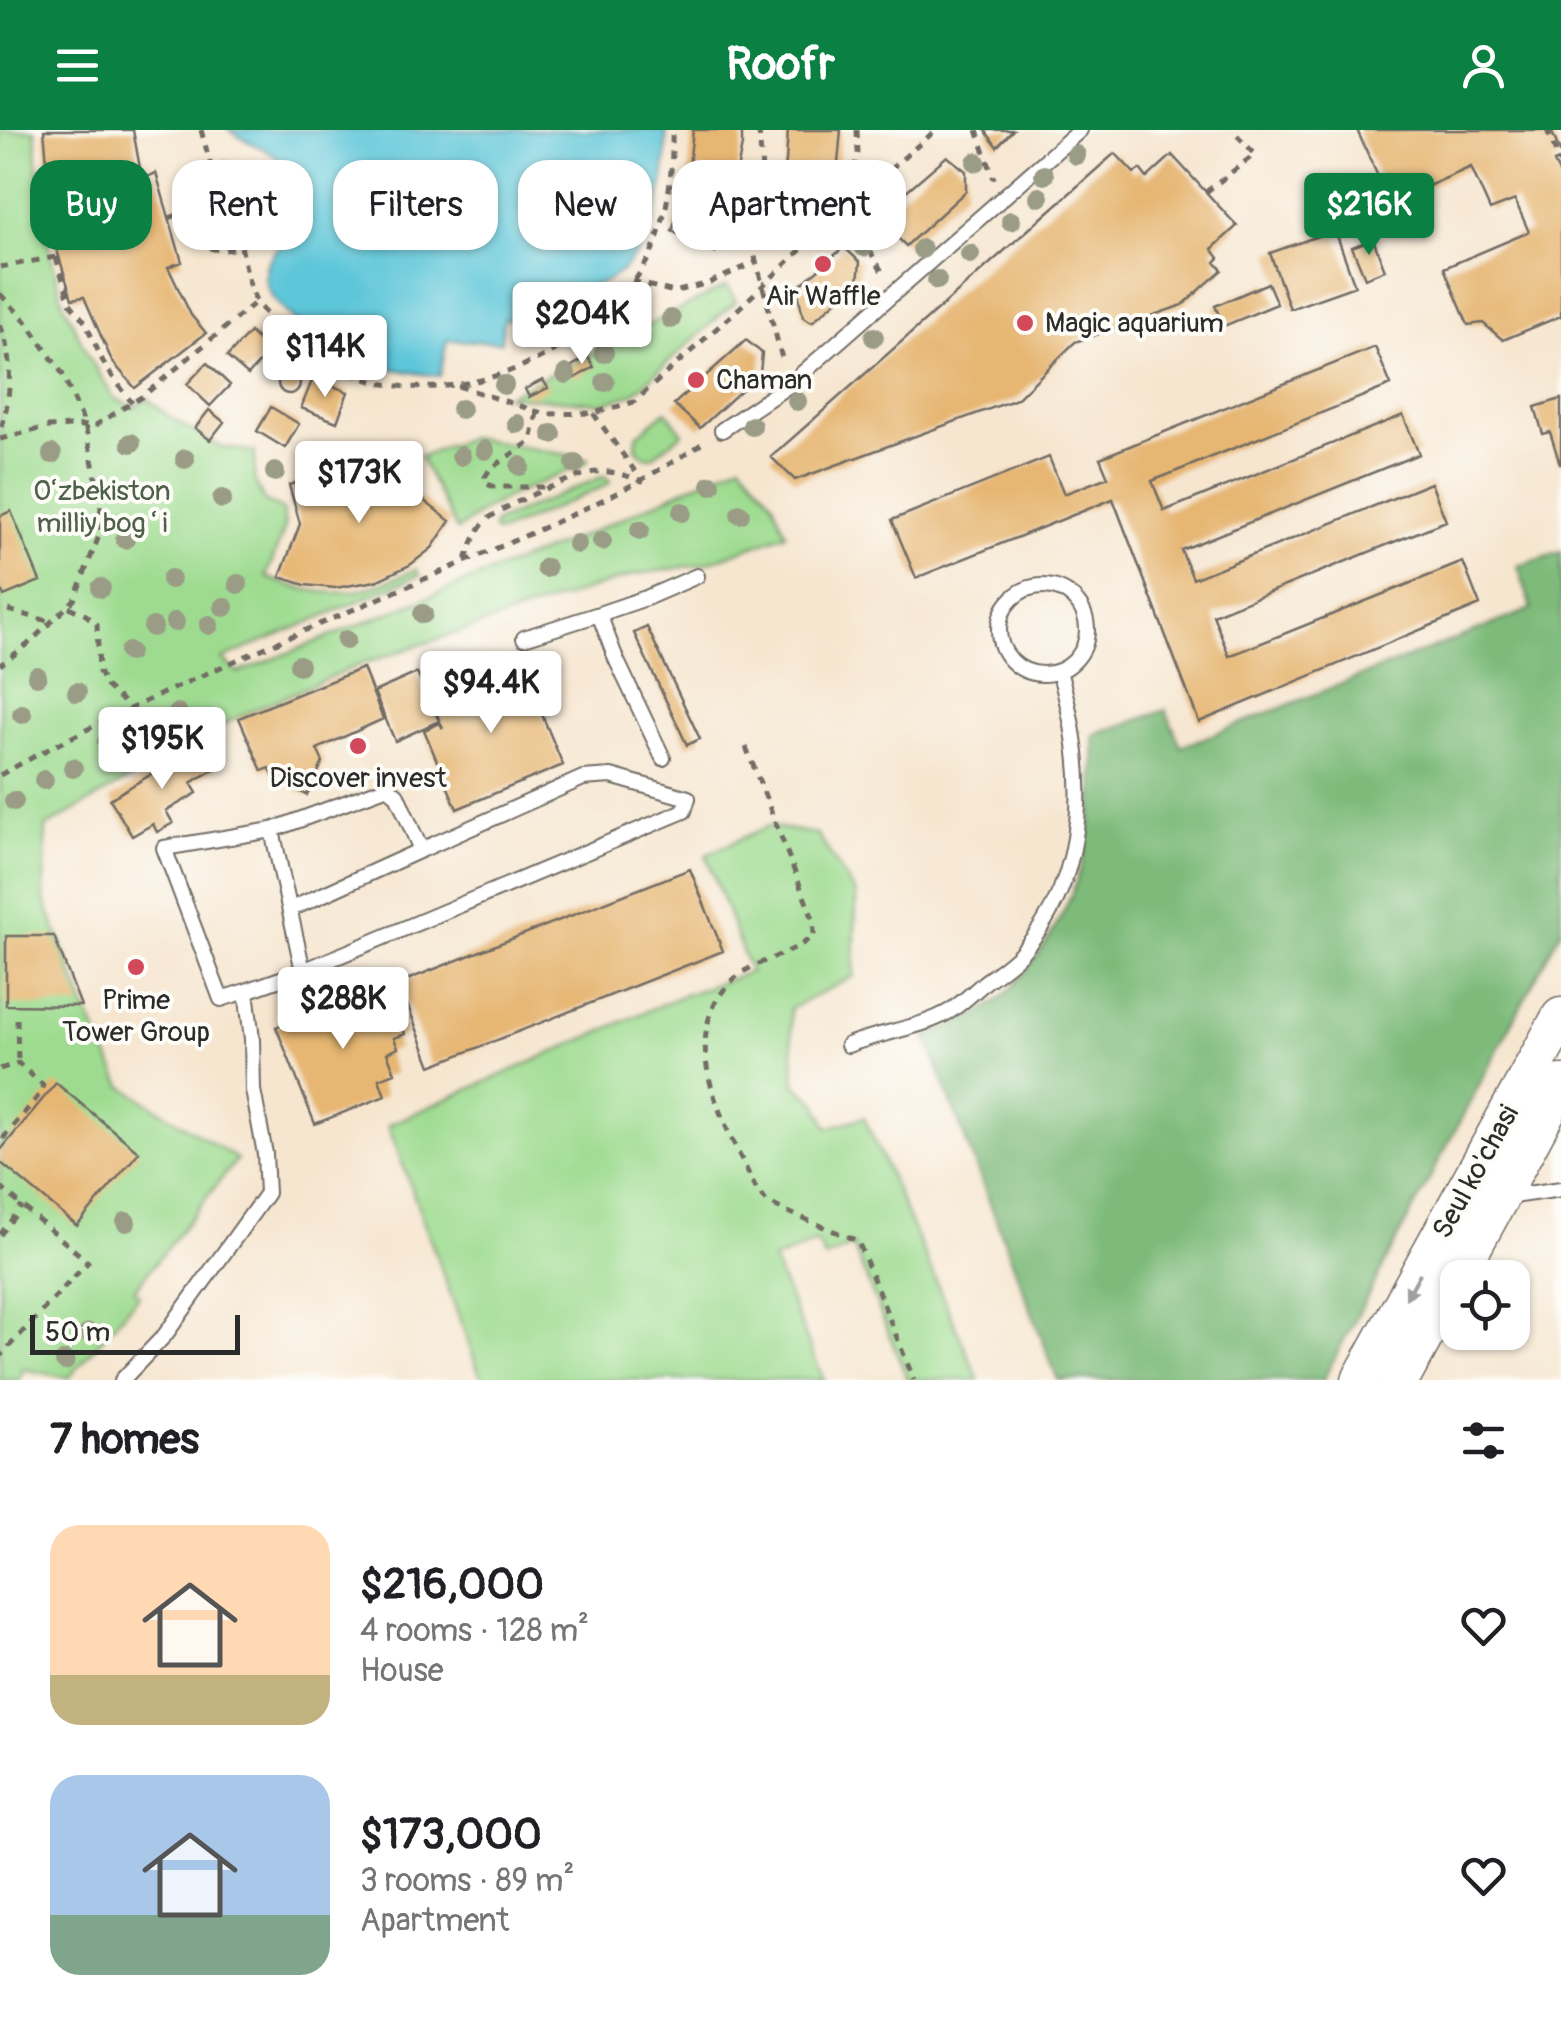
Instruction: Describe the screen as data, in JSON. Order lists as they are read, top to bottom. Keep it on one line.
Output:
{"streets":{"main road":["Seul ko'chasi"]},"parks":["Oʻzbekiston milliy bogʻi"],"places":["Air Waffle","Magic aquarium","Chaman","Discover invest","Prime Tower Group"],"scale_bar":"50 m","page":{"header":"Roofr","chip":["Buy","Rent","Filters","New","Apartment"],"price":["$216K","$204K","$114K","$173K","$94.4K","$195K","$288K"],"scale":"50 m","heading":"7 homes","list":[{"name":"$216,000","note":"4 rooms · 128 m² · House"},{"name":"$173,000","note":"3 rooms · 89 m² · Apartment"}]}}
